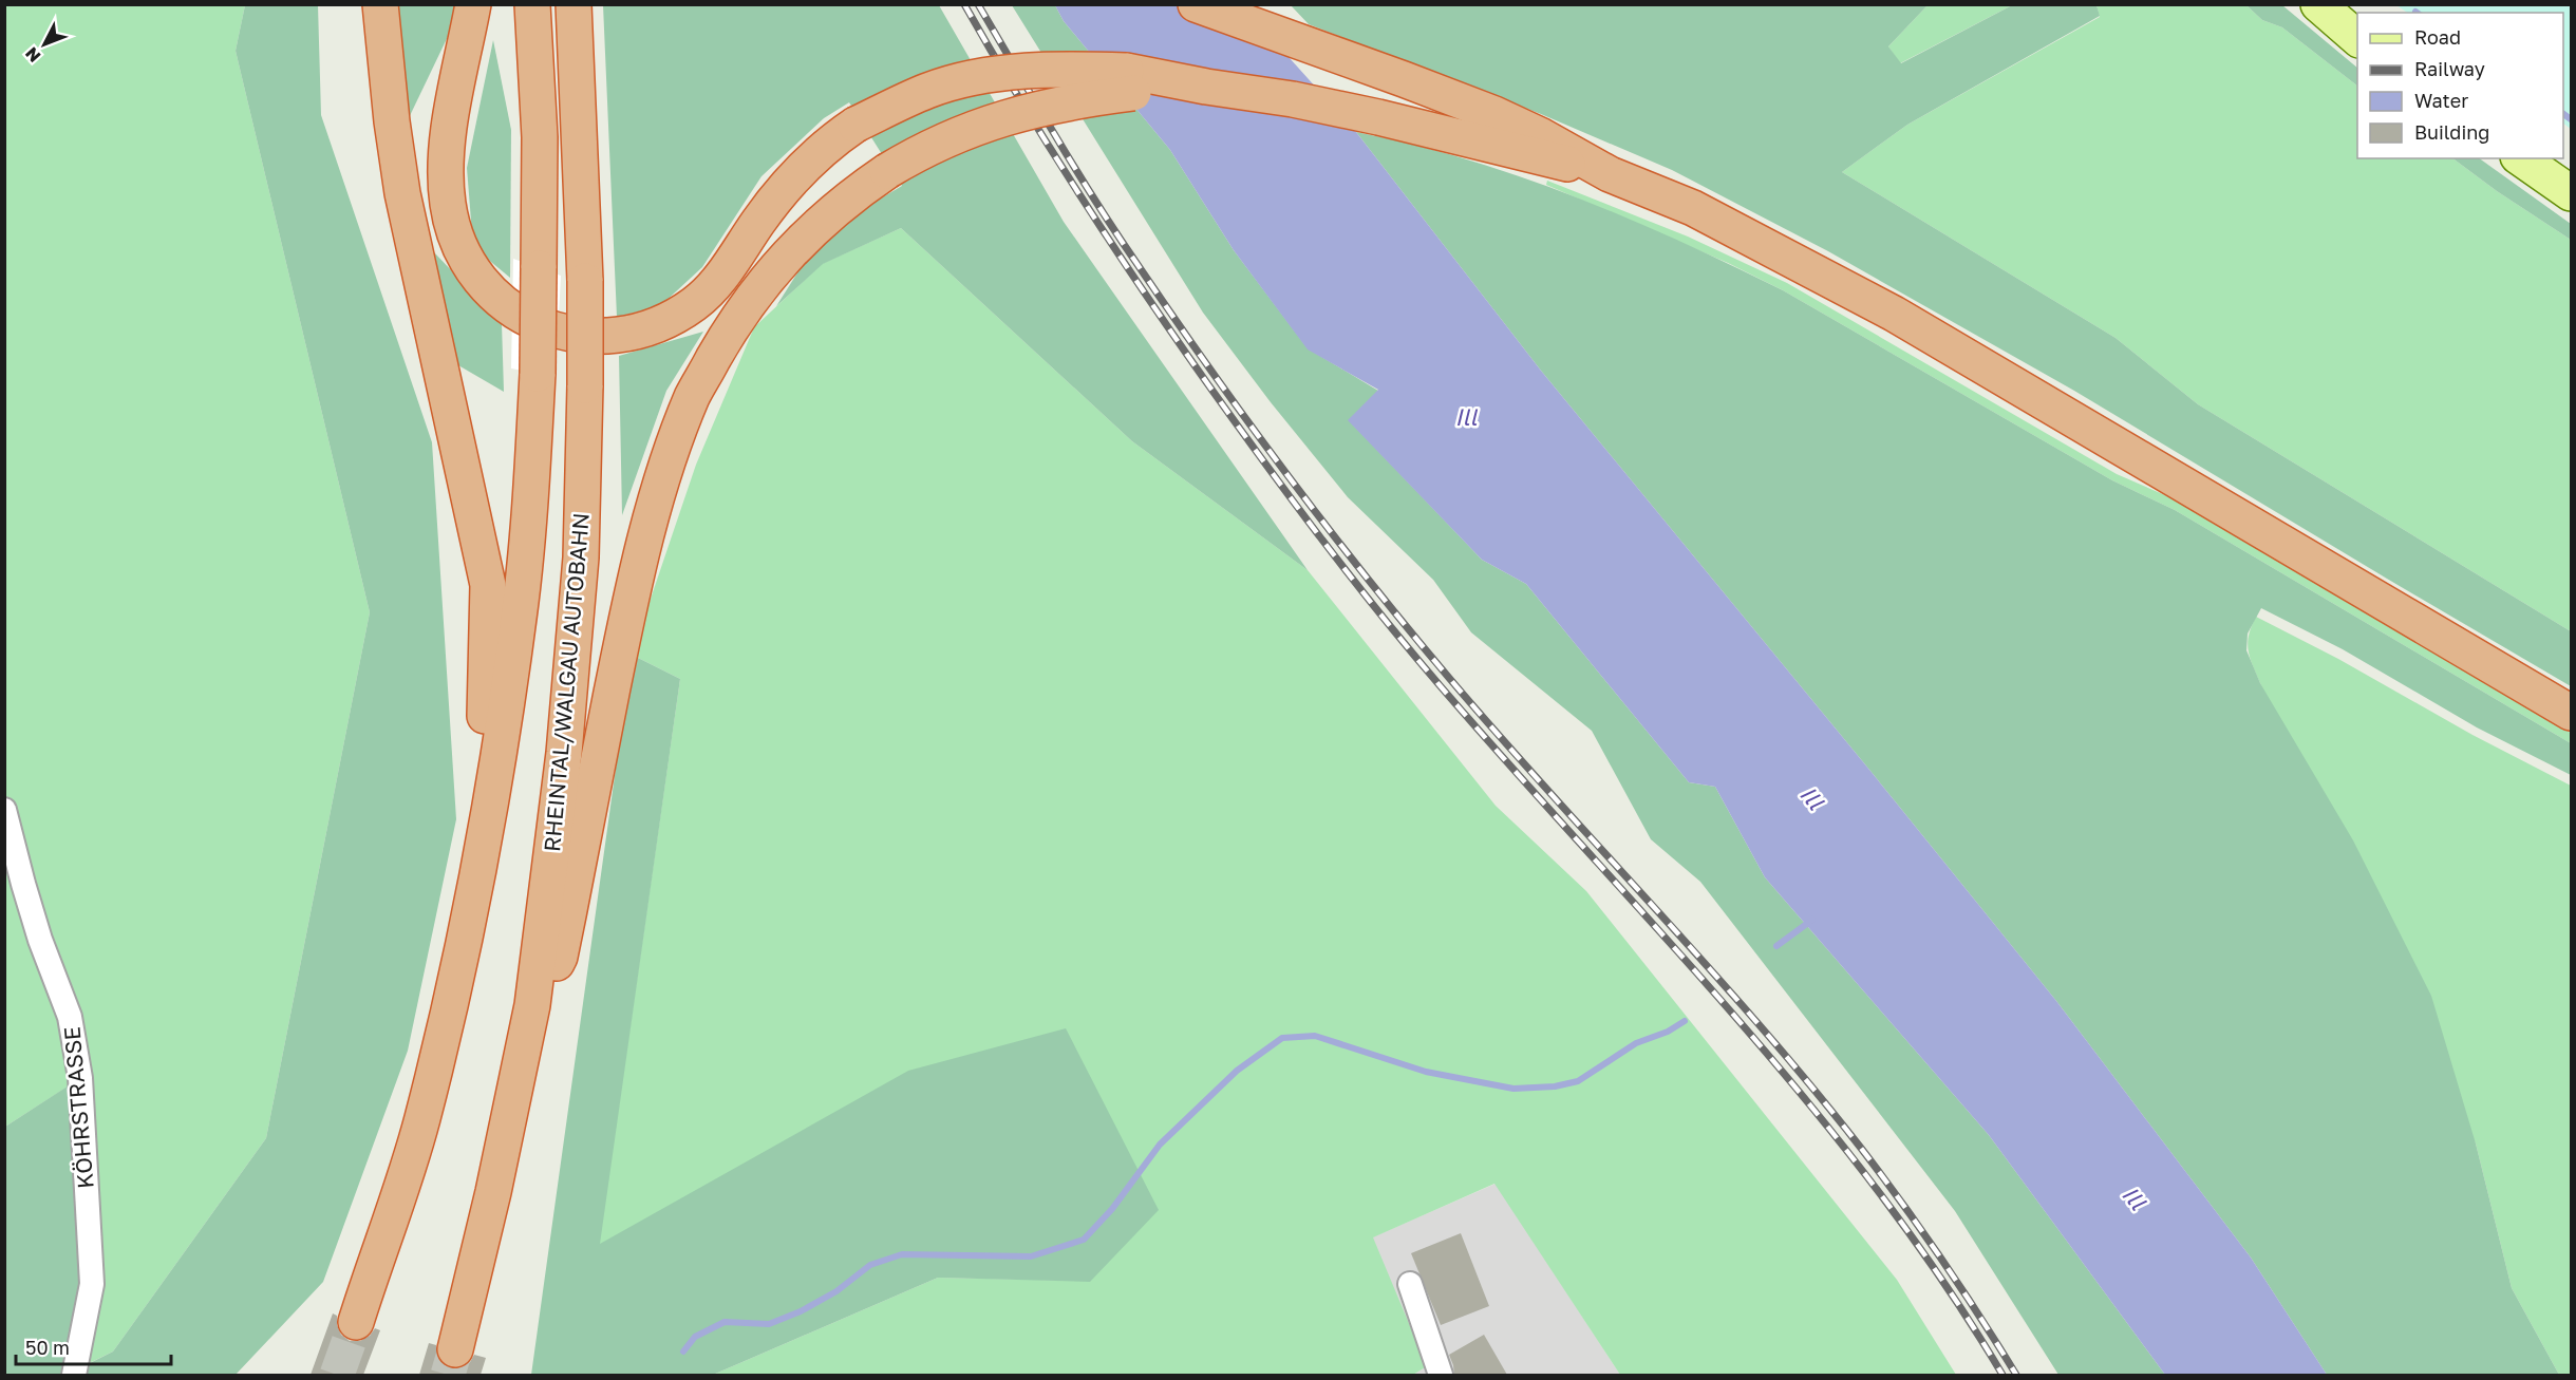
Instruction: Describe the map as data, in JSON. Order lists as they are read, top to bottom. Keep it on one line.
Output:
{"streets":{"highway":["RHEINTAL/WALGAU AUTOBAHN"],"street":["KÖHRSTRASSE"]},"water":["Ill"],"legend":["Road","Railway","Water","Building"],"scale_bar":"50 m","north":"bottom left"}
